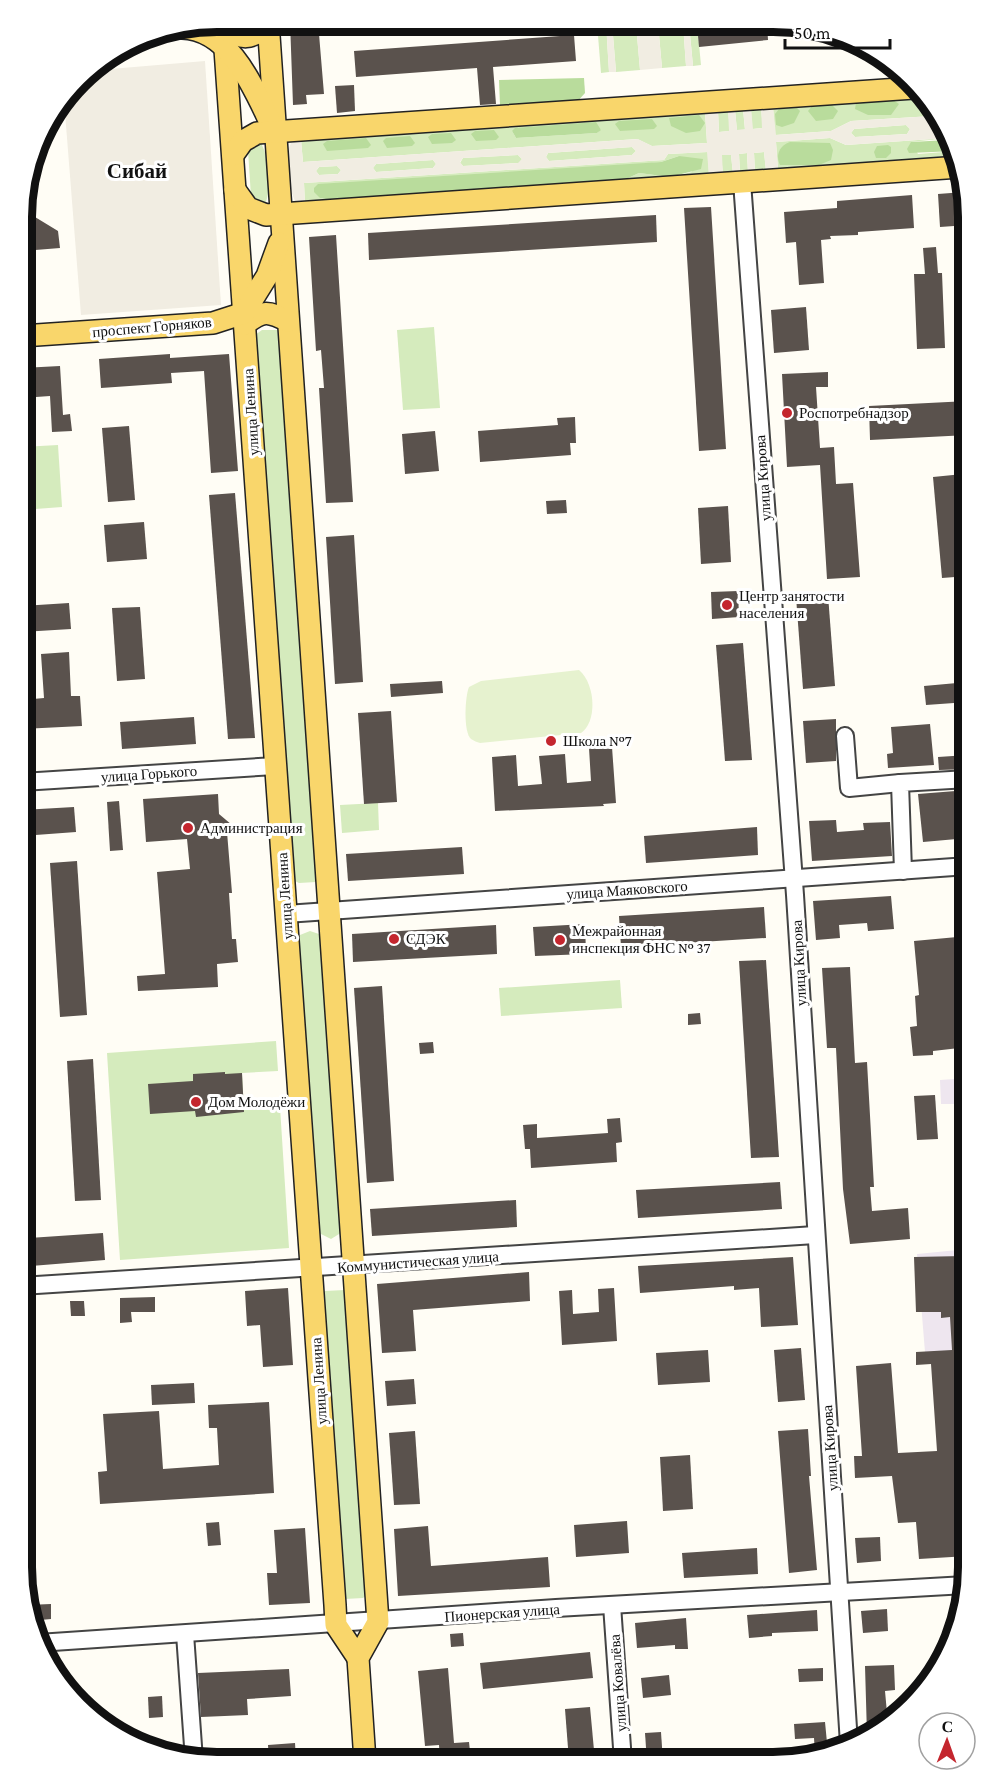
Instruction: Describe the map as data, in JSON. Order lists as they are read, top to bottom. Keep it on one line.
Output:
{"streets":{"main road":["проспект Горняков","улица Ленина"],"street":["улица Кирова","улица Горького","улица Маяковского","Коммунистическая улица","Пионерская улица","улица Ковалёва"]},"crossings":[["проспект Горняков","улица Ленина"],["улица Ленина","улица Горького"],["улица Ленина","улица Маяковского"],["улица Ленина","Коммунистическая улица"],["улица Ленина","Пионерская улица"],["улица Кирова","улица Маяковского"],["улица Кирова","Коммунистическая улица"],["улица Кирова","Пионерская улица"],["Пионерская улица","улица Ковалёва"]],"districts":["Сибай"],"places":["Роспотребнадзор","Центр занятости населения","Школа №7","Администрация","СДЭК","Межрайонная инспекция ФНС № 37","Дом Молодёжи"],"scale_bar":"50 m","north":"top"}
